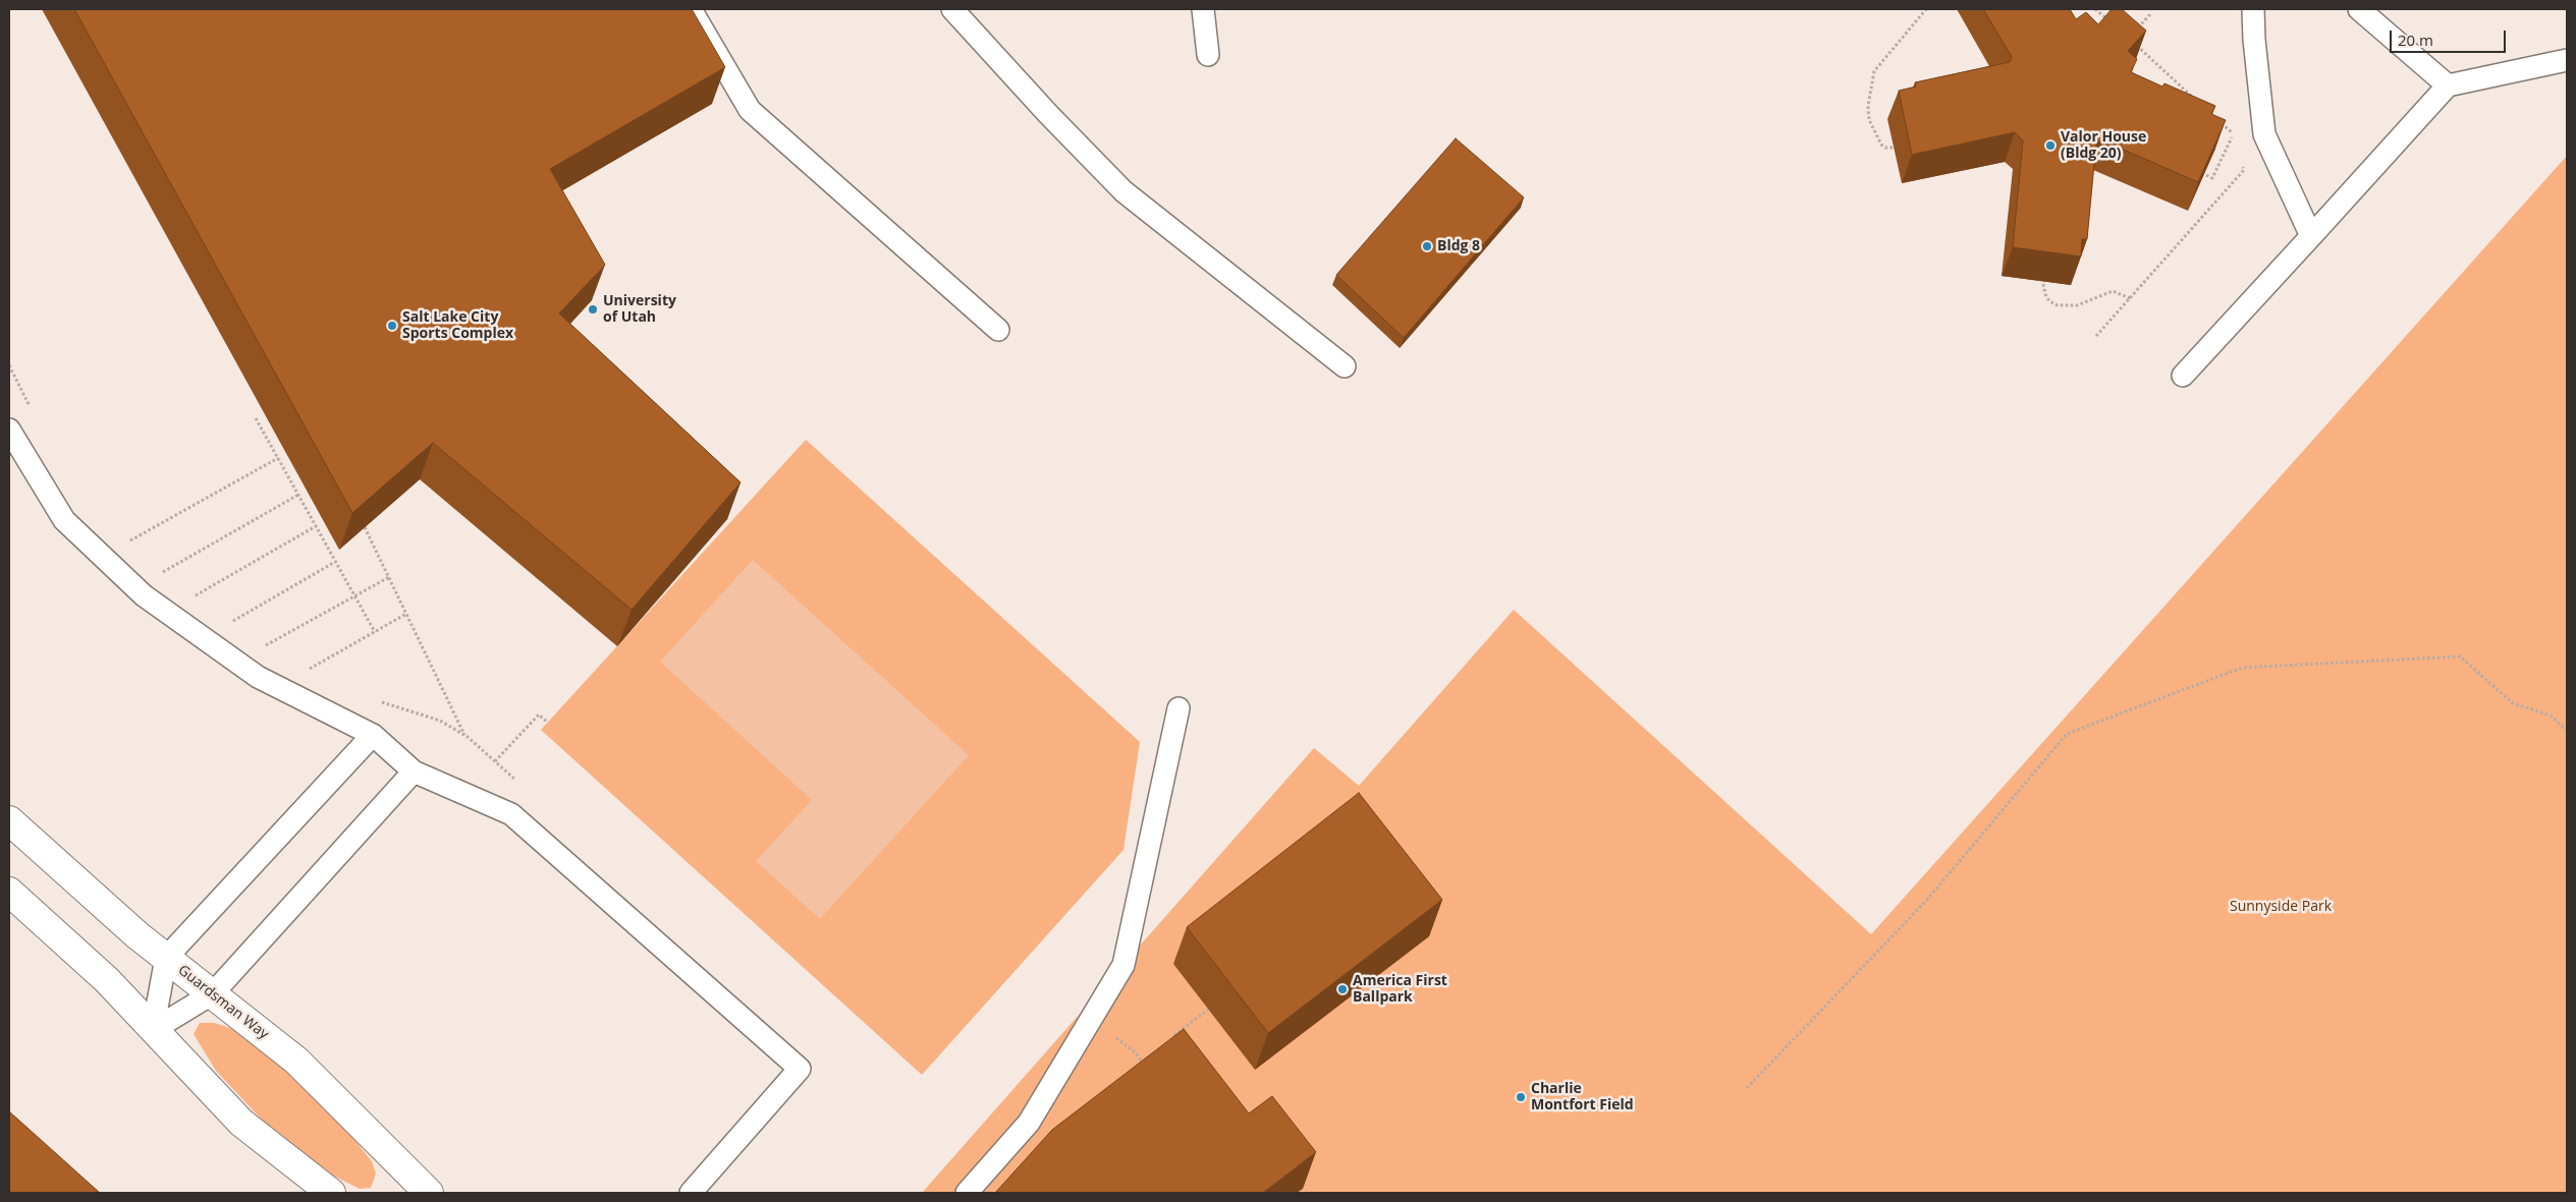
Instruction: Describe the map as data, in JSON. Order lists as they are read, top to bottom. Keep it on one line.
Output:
{"streets":{"street":["Guardsman Way"]},"parks":["Sunnyside Park"],"places":["Valor House (Bldg 20)","Bldg 8","University of Utah","Salt Lake City Sports Complex","America First Ballpark","Charlie Montfort Field"],"scale_bar":"20 m"}
